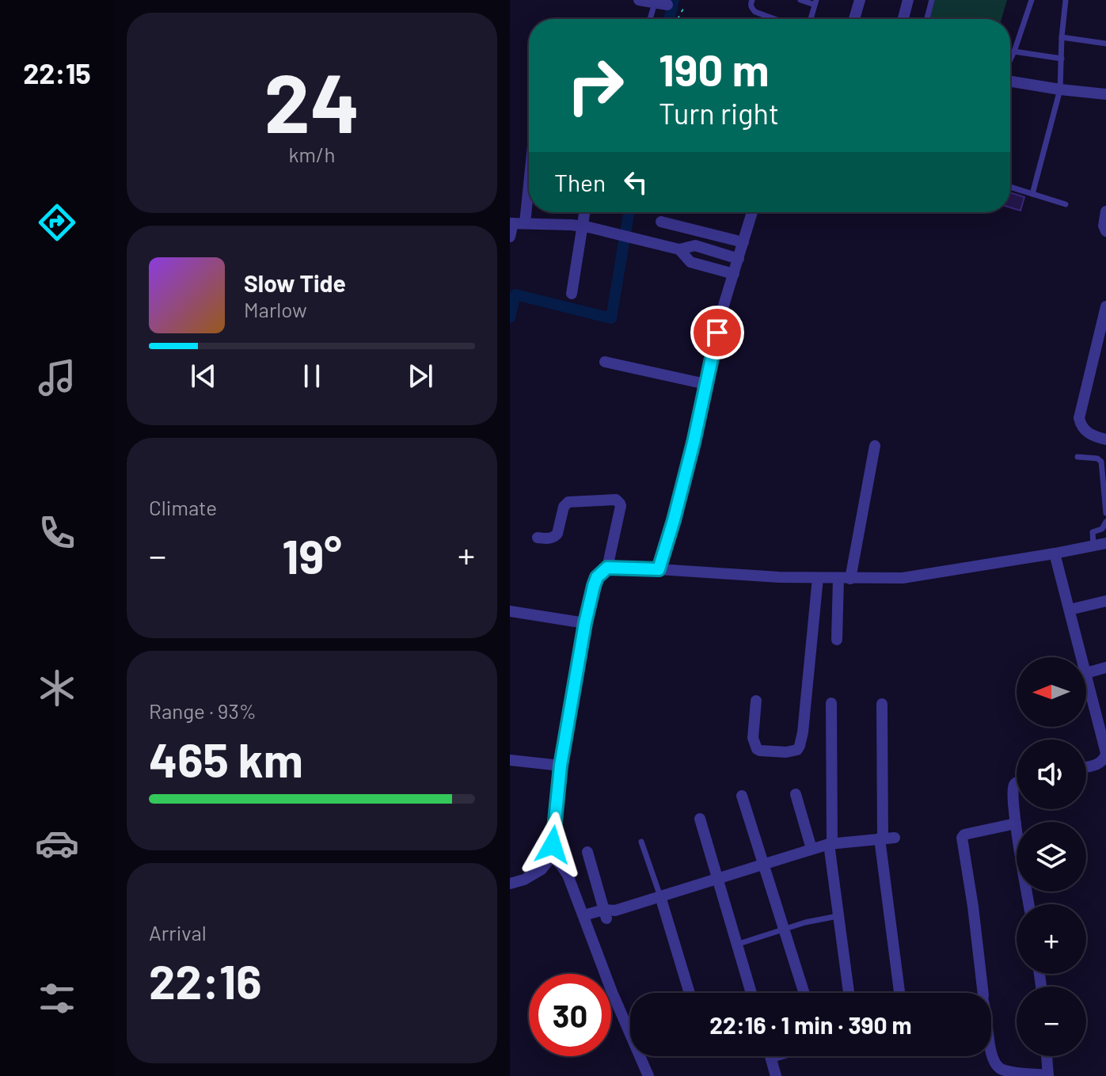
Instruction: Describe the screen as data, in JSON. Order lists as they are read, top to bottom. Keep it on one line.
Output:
{"north":"left","page":{"tabs":"22:15","tile":[["24","km/h"],"Climate",["Range · 93%","465 km"],["Arrival","22:16"]],"turn":["190 m","Turn right"],"then":"Then","song":["Slow Tide","Marlow"],"heat":["−","19°","+"],"map_buttons":["+","−"],"limit":"30","trip":"22:16 · 1 min · 390 m"}}
